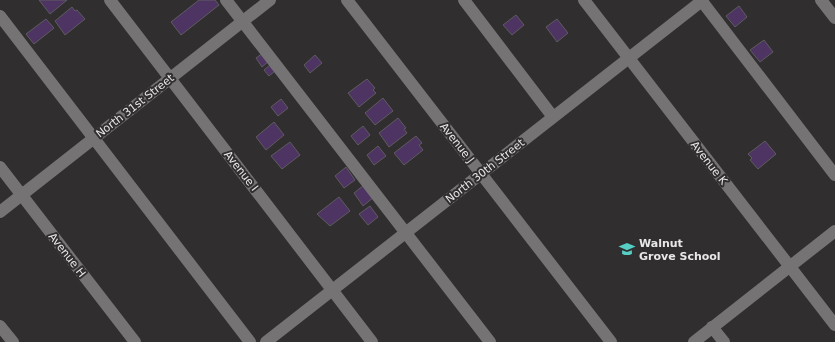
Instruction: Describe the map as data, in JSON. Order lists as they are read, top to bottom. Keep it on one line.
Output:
{"streets":{"street":["North 31st Street","Avenue J","Avenue K","Avenue I","North 30th Street","Avenue H"]},"crossings":[["North 31st Street","Avenue I"],["North 31st Street","Avenue H"],["Avenue J","North 30th Street"],["Avenue K","North 30th Street"],["Avenue I","North 30th Street"]],"places":{"school or university":["Walnut Grove School"]}}
